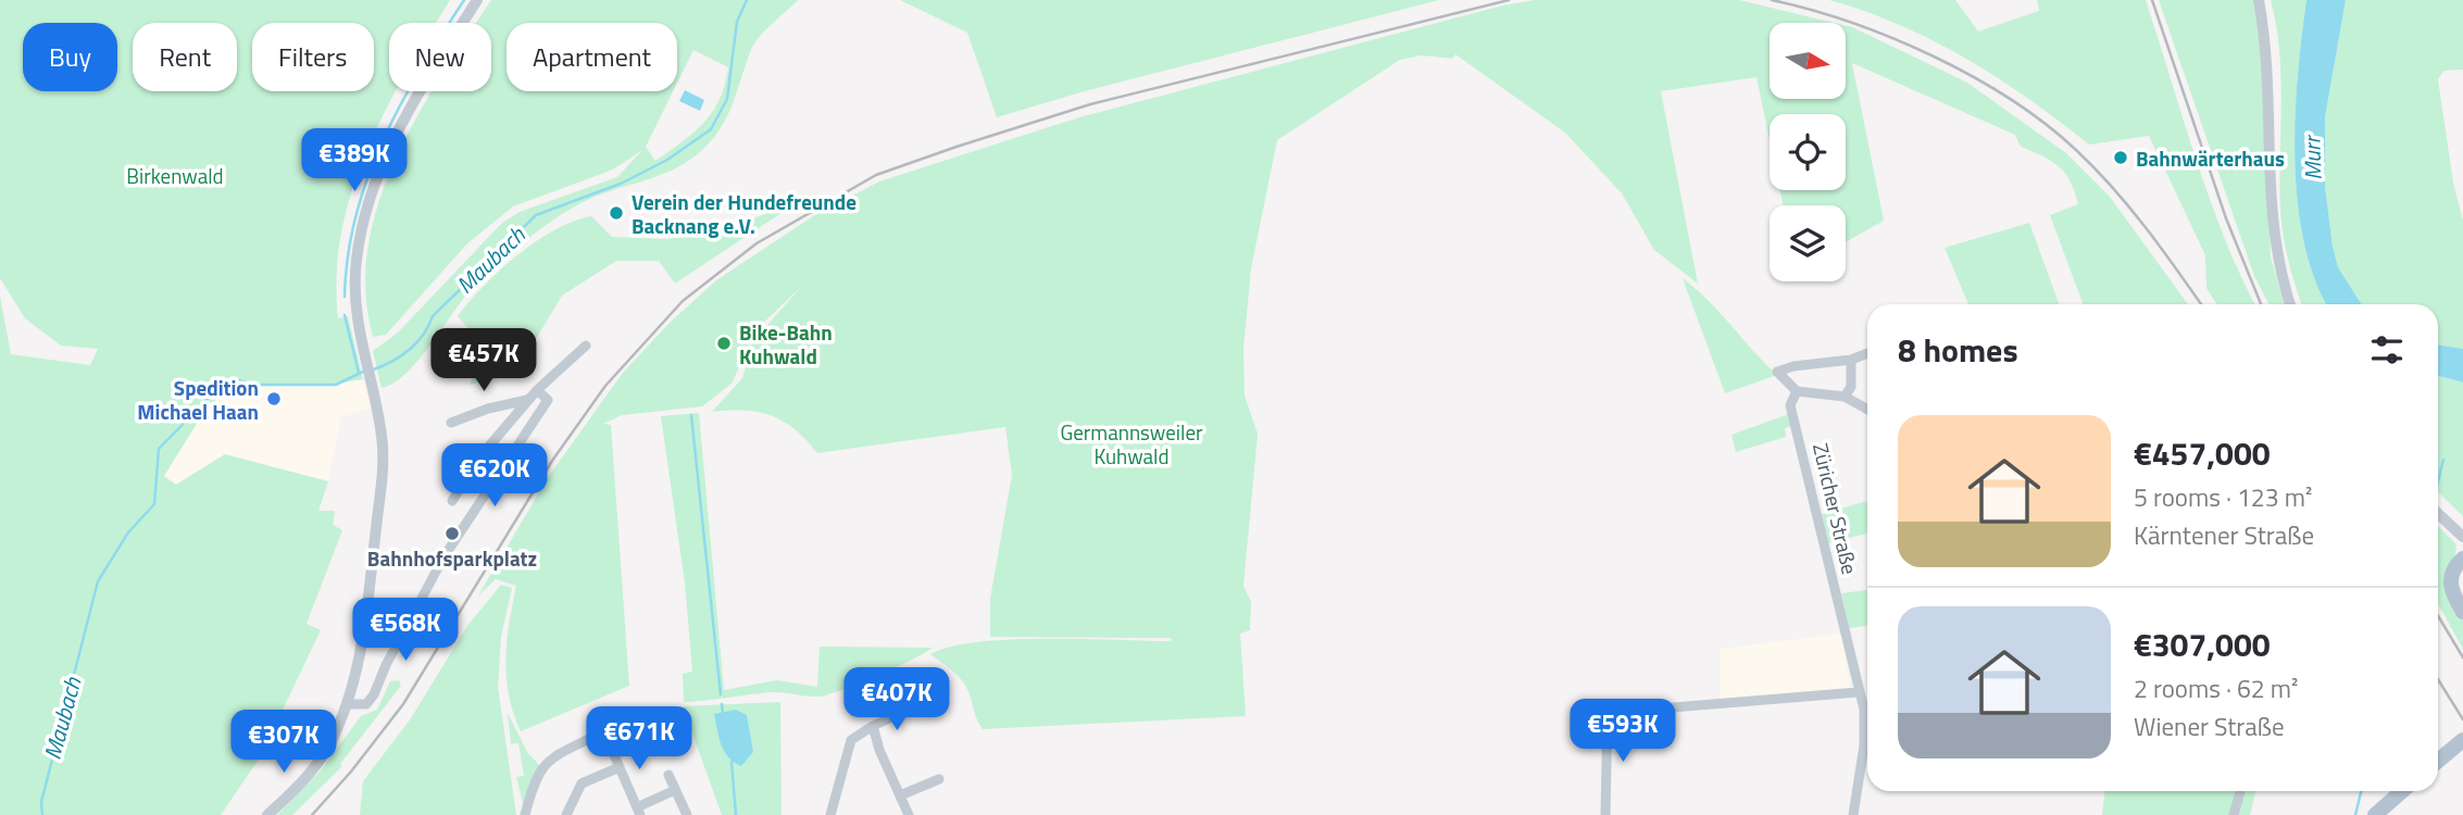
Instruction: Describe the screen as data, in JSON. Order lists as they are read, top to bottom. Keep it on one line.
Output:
{"streets":{"street":["Züricher Straße"]},"water":["Murr","Maubach"],"parks":["Birkenwald","Germannsweiler Kuhwald"],"places":["Bahnwärterhaus","Verein der Hundefreunde Backnang e.V.","Bike-Bahn Kuhwald","Spedition Michael Haan","Bahnhofsparkplatz"],"north":"right","page":{"chip":["Buy","Rent","Filters","New","Apartment"],"price":["€389K","€457K","€620K","€568K","€407K","€593K","€671K","€307K"],"heading":"8 homes","list":[{"name":"€457,000","note":"5 rooms · 123 m² · Kärntener Straße"},{"name":"€307,000","note":"2 rooms · 62 m² · Wiener Straße"}]}}
